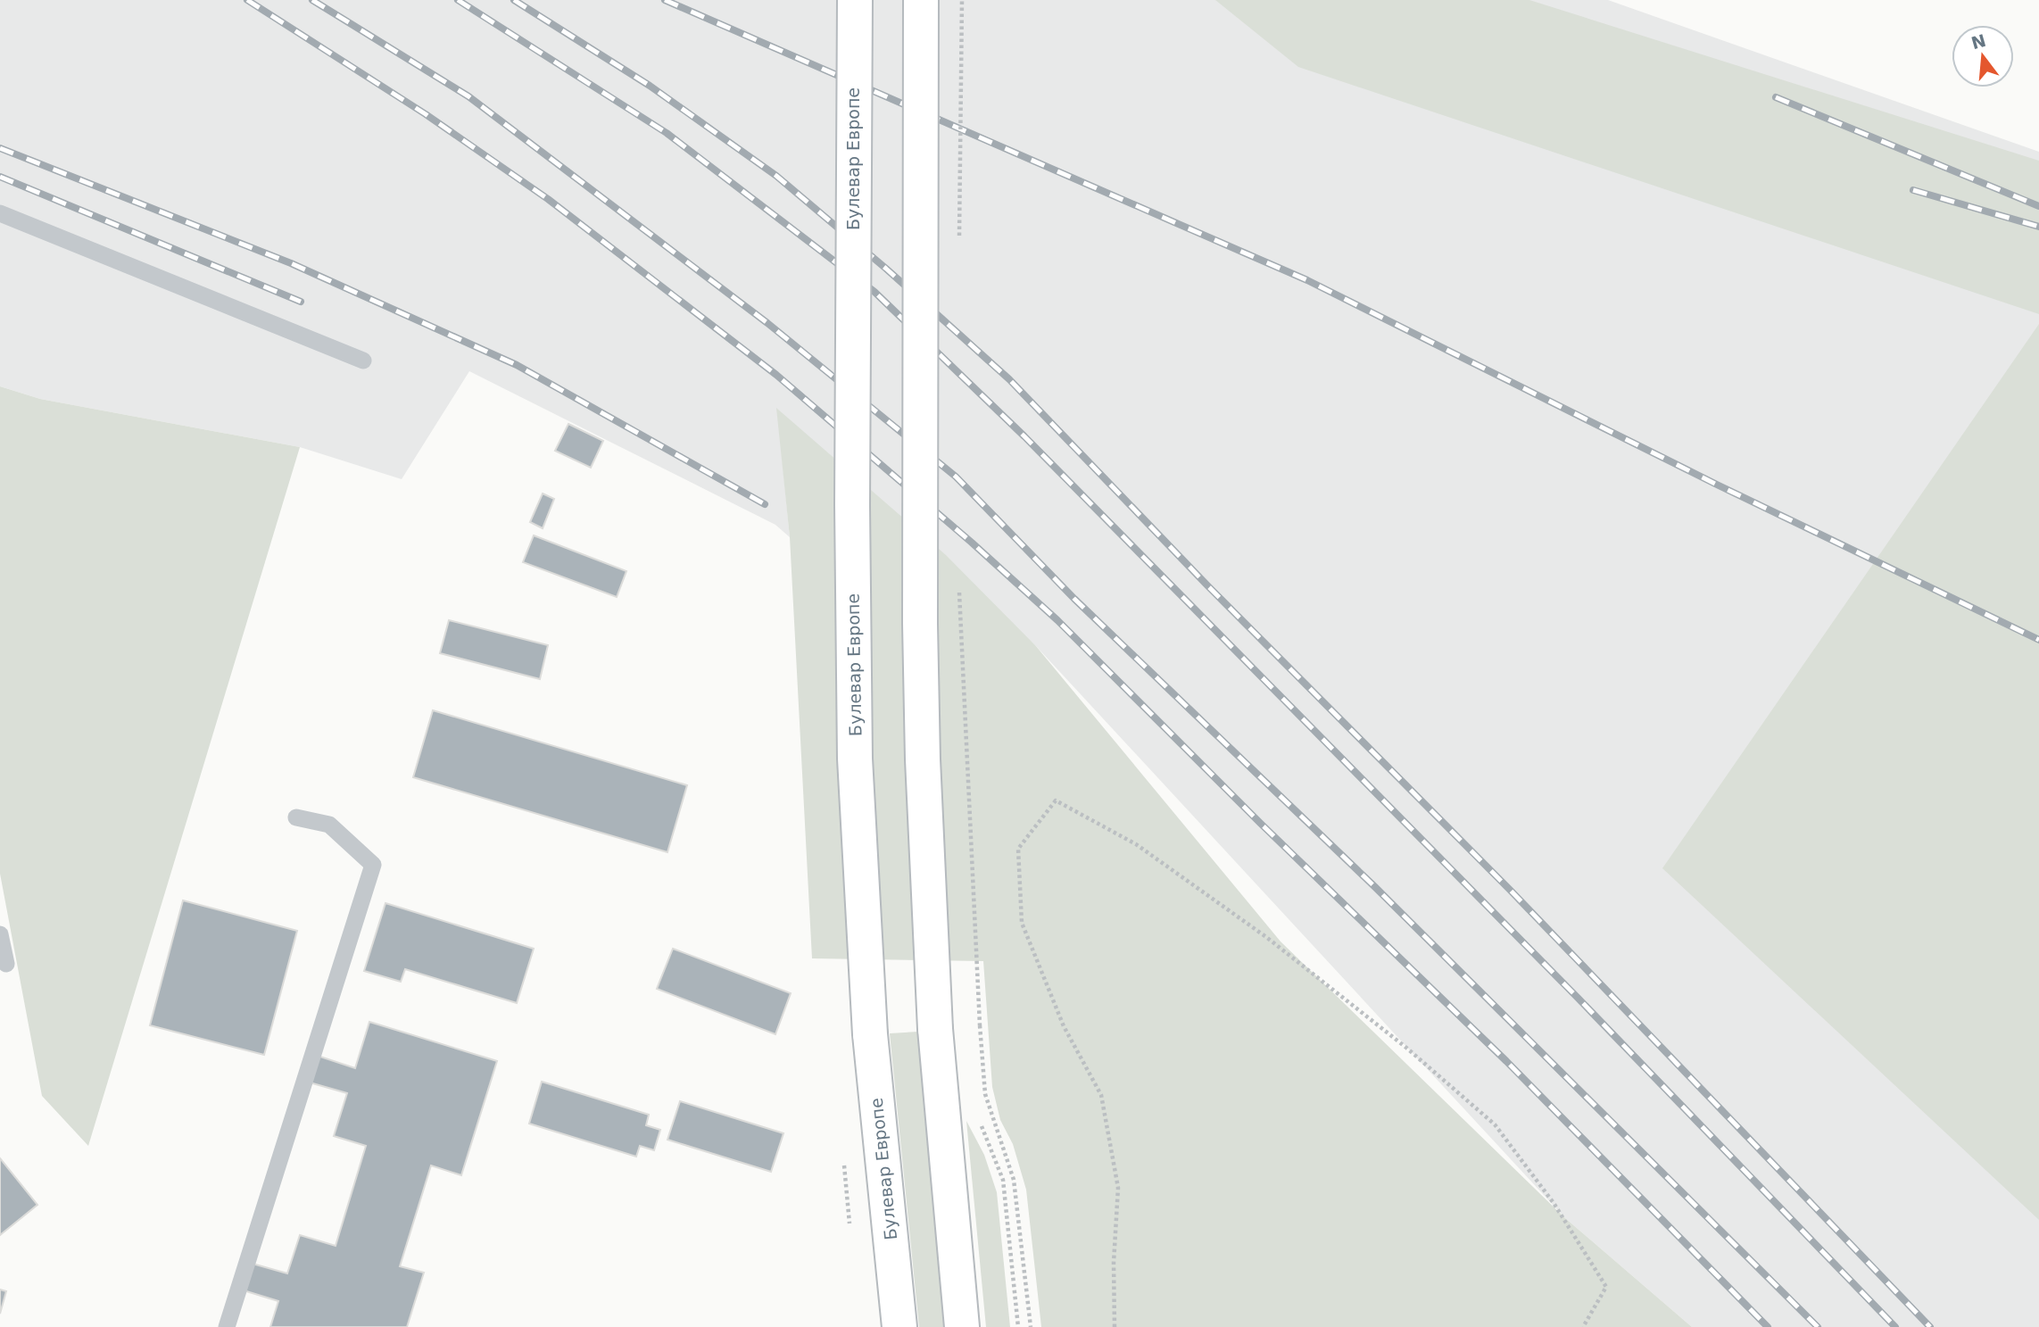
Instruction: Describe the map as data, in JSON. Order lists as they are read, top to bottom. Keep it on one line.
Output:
{"streets":{"main road":["Булевар Европе"]},"north":"top"}
